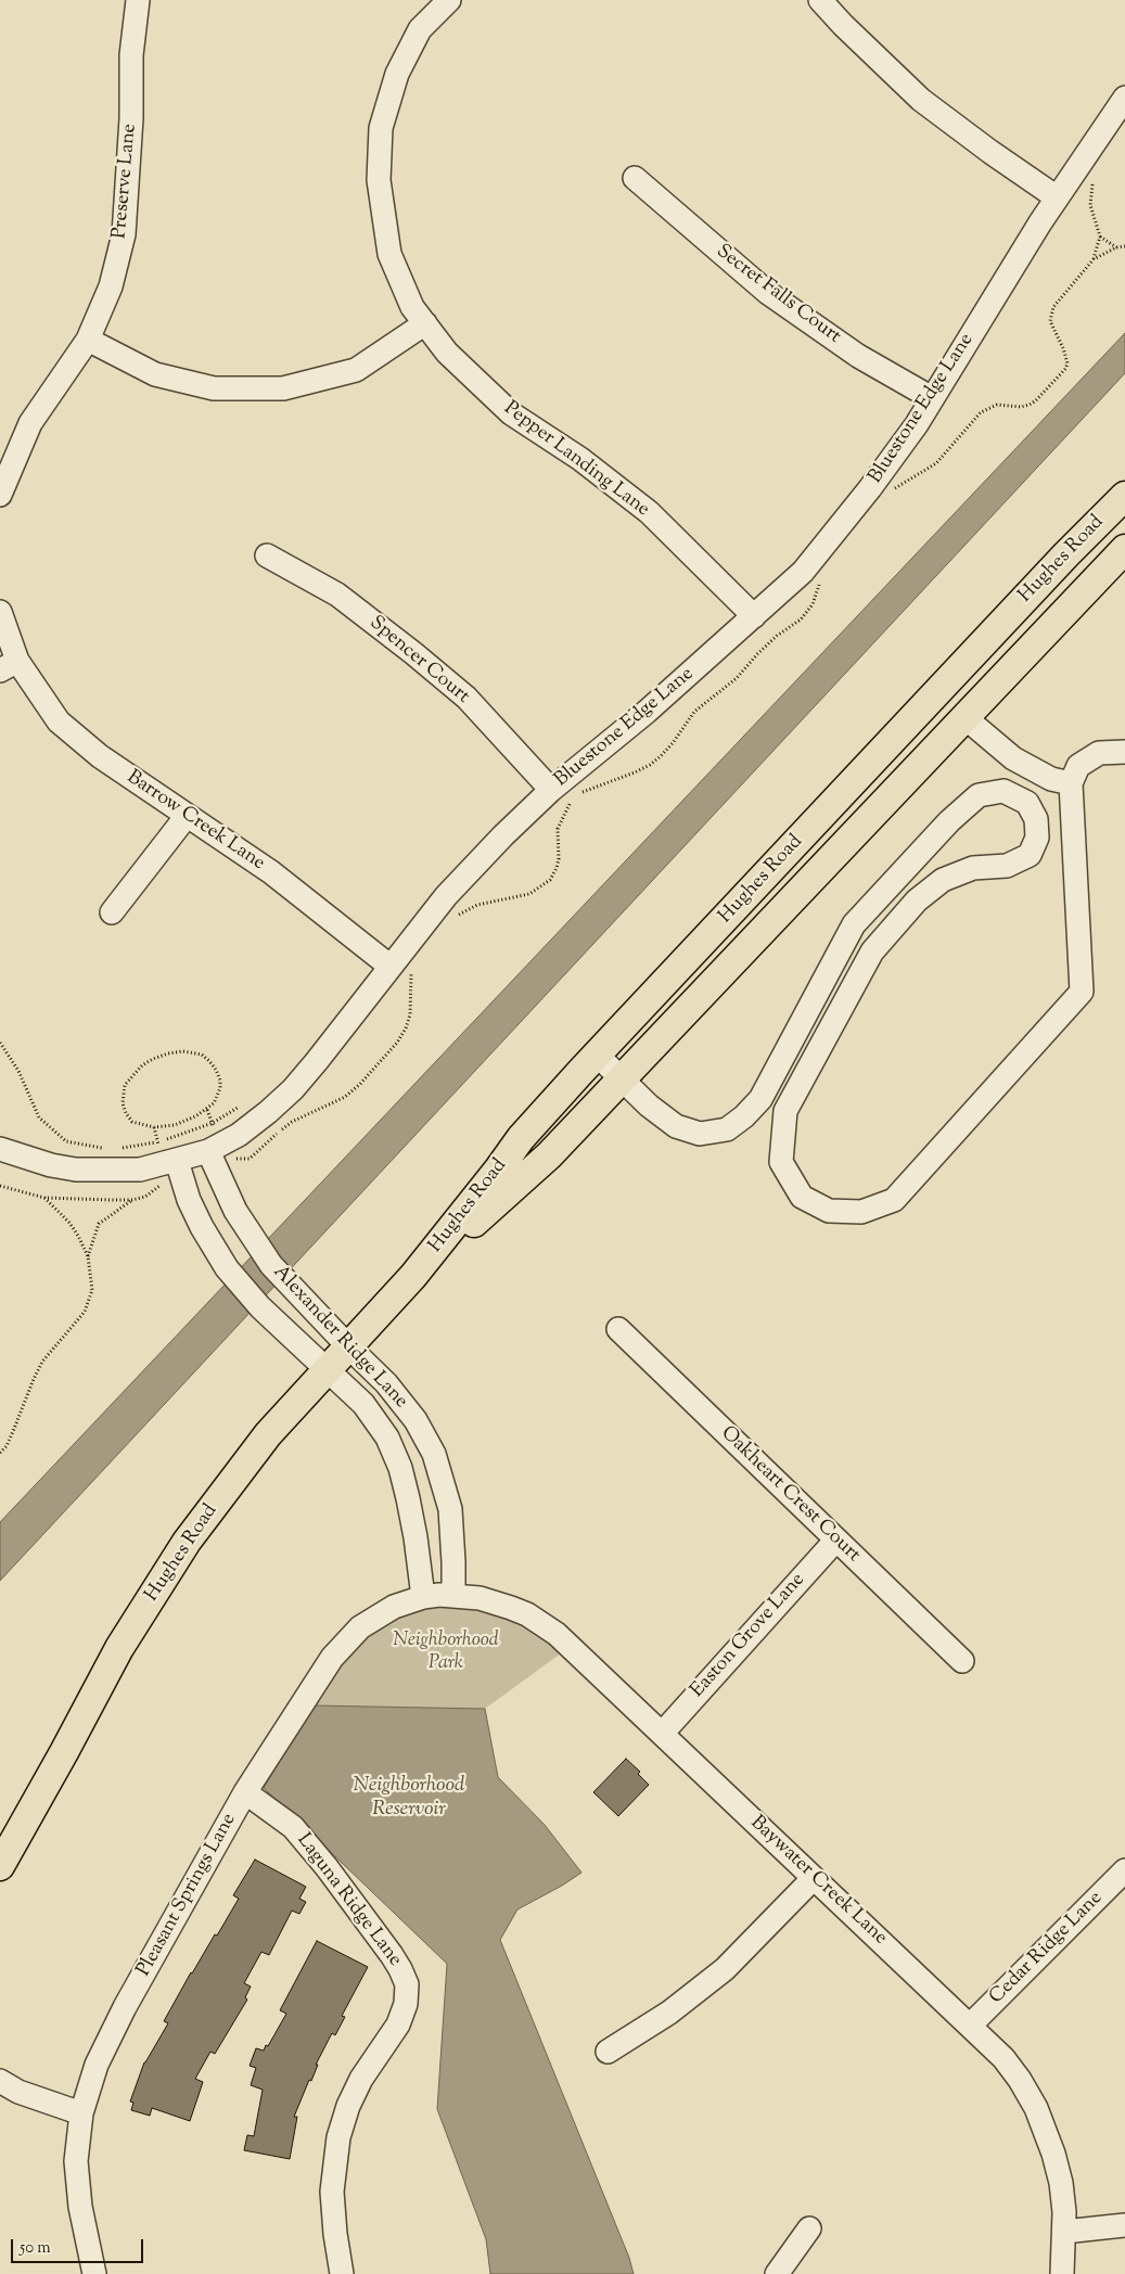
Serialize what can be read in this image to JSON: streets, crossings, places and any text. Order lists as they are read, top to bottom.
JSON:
{
  "streets": {
    "main road": ["Hughes Road"],
    "street": [
      "Preserve Lane",
      "Secret Falls Court",
      "Bluestone Edge Lane",
      "Pepper Landing Lane",
      "Spencer Court",
      "Barrow Creek Lane",
      "Alexander Ridge Lane",
      "Oakheart Crest Court",
      "Easton Grove Lane",
      "Baywater Creek Lane",
      "Pleasant Springs Lane",
      "Laguna Ridge Lane",
      "Cedar Ridge Lane"
    ]
  },
  "crossings": [
    ["Secret Falls Court", "Bluestone Edge Lane"],
    ["Bluestone Edge Lane", "Pepper Landing Lane"],
    ["Bluestone Edge Lane", "Spencer Court"],
    ["Bluestone Edge Lane", "Barrow Creek Lane"],
    ["Bluestone Edge Lane", "Alexander Ridge Lane"],
    ["Hughes Road", "Alexander Ridge Lane"],
    ["Alexander Ridge Lane", "Baywater Creek Lane"],
    ["Alexander Ridge Lane", "Pleasant Springs Lane"],
    ["Oakheart Crest Court", "Easton Grove Lane"],
    ["Easton Grove Lane", "Baywater Creek Lane"],
    ["Baywater Creek Lane", "Pleasant Springs Lane"],
    ["Baywater Creek Lane", "Cedar Ridge Lane"],
    ["Pleasant Springs Lane", "Laguna Ridge Lane"]
  ],
  "water": ["Neighborhood Reservoir"],
  "parks": ["Neighborhood Park"],
  "scale_bar": "50 m"
}
